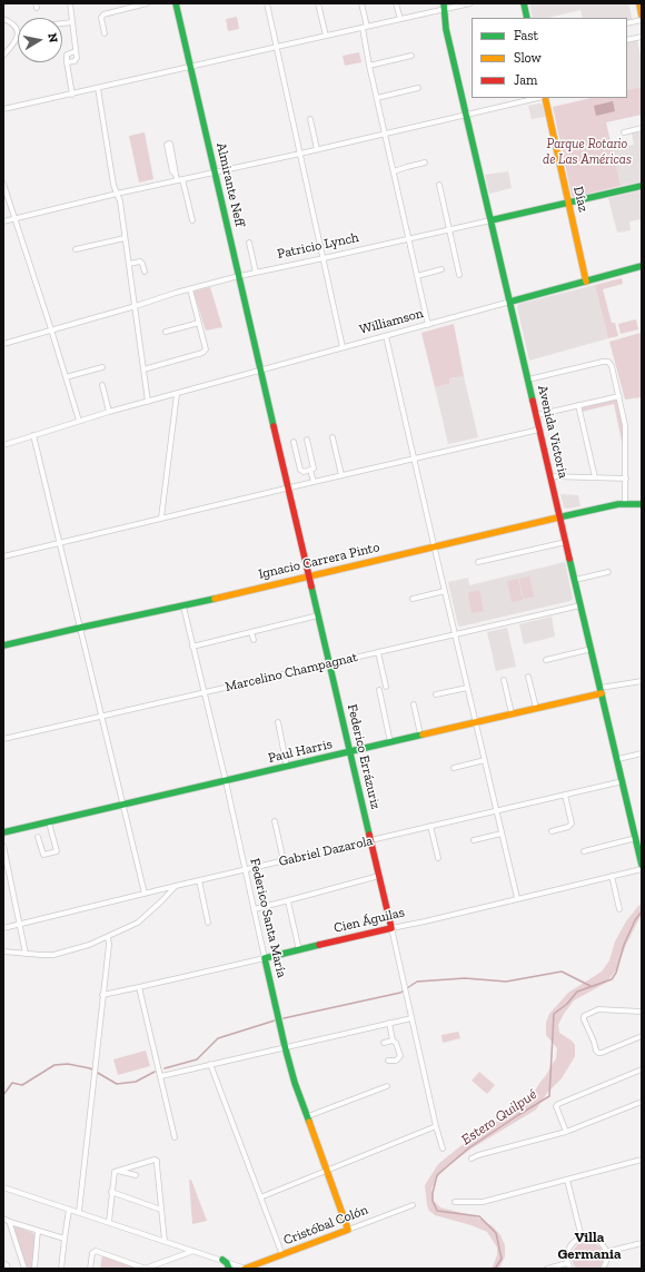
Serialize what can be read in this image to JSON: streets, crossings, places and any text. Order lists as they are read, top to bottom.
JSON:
{
  "streets": {
    "street": [
      "Almirante Neff",
      "Díaz",
      "Patricio Lynch",
      "Williamson",
      "Avenida Victoria",
      "Ignacio Carrera Pinto",
      "Marcelino Champagnat",
      "Paul Harris",
      "Federico Errázuriz",
      "Gabriel Dazarola",
      "Federico Santa María",
      "Cien Águilas",
      "Cristóbal Colón"
    ]
  },
  "crossings": [
    ["Almirante Neff", "Patricio Lynch"],
    ["Almirante Neff", "Williamson"],
    ["Almirante Neff", "Federico Errázuriz"],
    ["Díaz", "Patricio Lynch"],
    ["Díaz", "Williamson"],
    ["Patricio Lynch", "Avenida Victoria"],
    ["Williamson", "Avenida Victoria"],
    ["Williamson", "Federico Errázuriz"],
    ["Avenida Victoria", "Ignacio Carrera Pinto"],
    ["Avenida Victoria", "Marcelino Champagnat"],
    ["Avenida Victoria", "Paul Harris"],
    ["Avenida Victoria", "Gabriel Dazarola"],
    ["Ignacio Carrera Pinto", "Federico Errázuriz"],
    ["Ignacio Carrera Pinto", "Federico Santa María"],
    ["Marcelino Champagnat", "Federico Errázuriz"],
    ["Marcelino Champagnat", "Federico Santa María"],
    ["Paul Harris", "Federico Errázuriz"],
    ["Paul Harris", "Federico Santa María"],
    ["Federico Errázuriz", "Gabriel Dazarola"],
    ["Federico Errázuriz", "Cien Águilas"],
    ["Gabriel Dazarola", "Federico Santa María"],
    ["Federico Santa María", "Cien Águilas"],
    ["Federico Santa María", "Cristóbal Colón"]
  ],
  "districts": ["Villa Germania"],
  "water": ["Estero Quilpué"],
  "parks": ["Parque Rotario de Las Américas"],
  "legend": ["Fast", "Slow", "Jam"],
  "north": "right"
}
